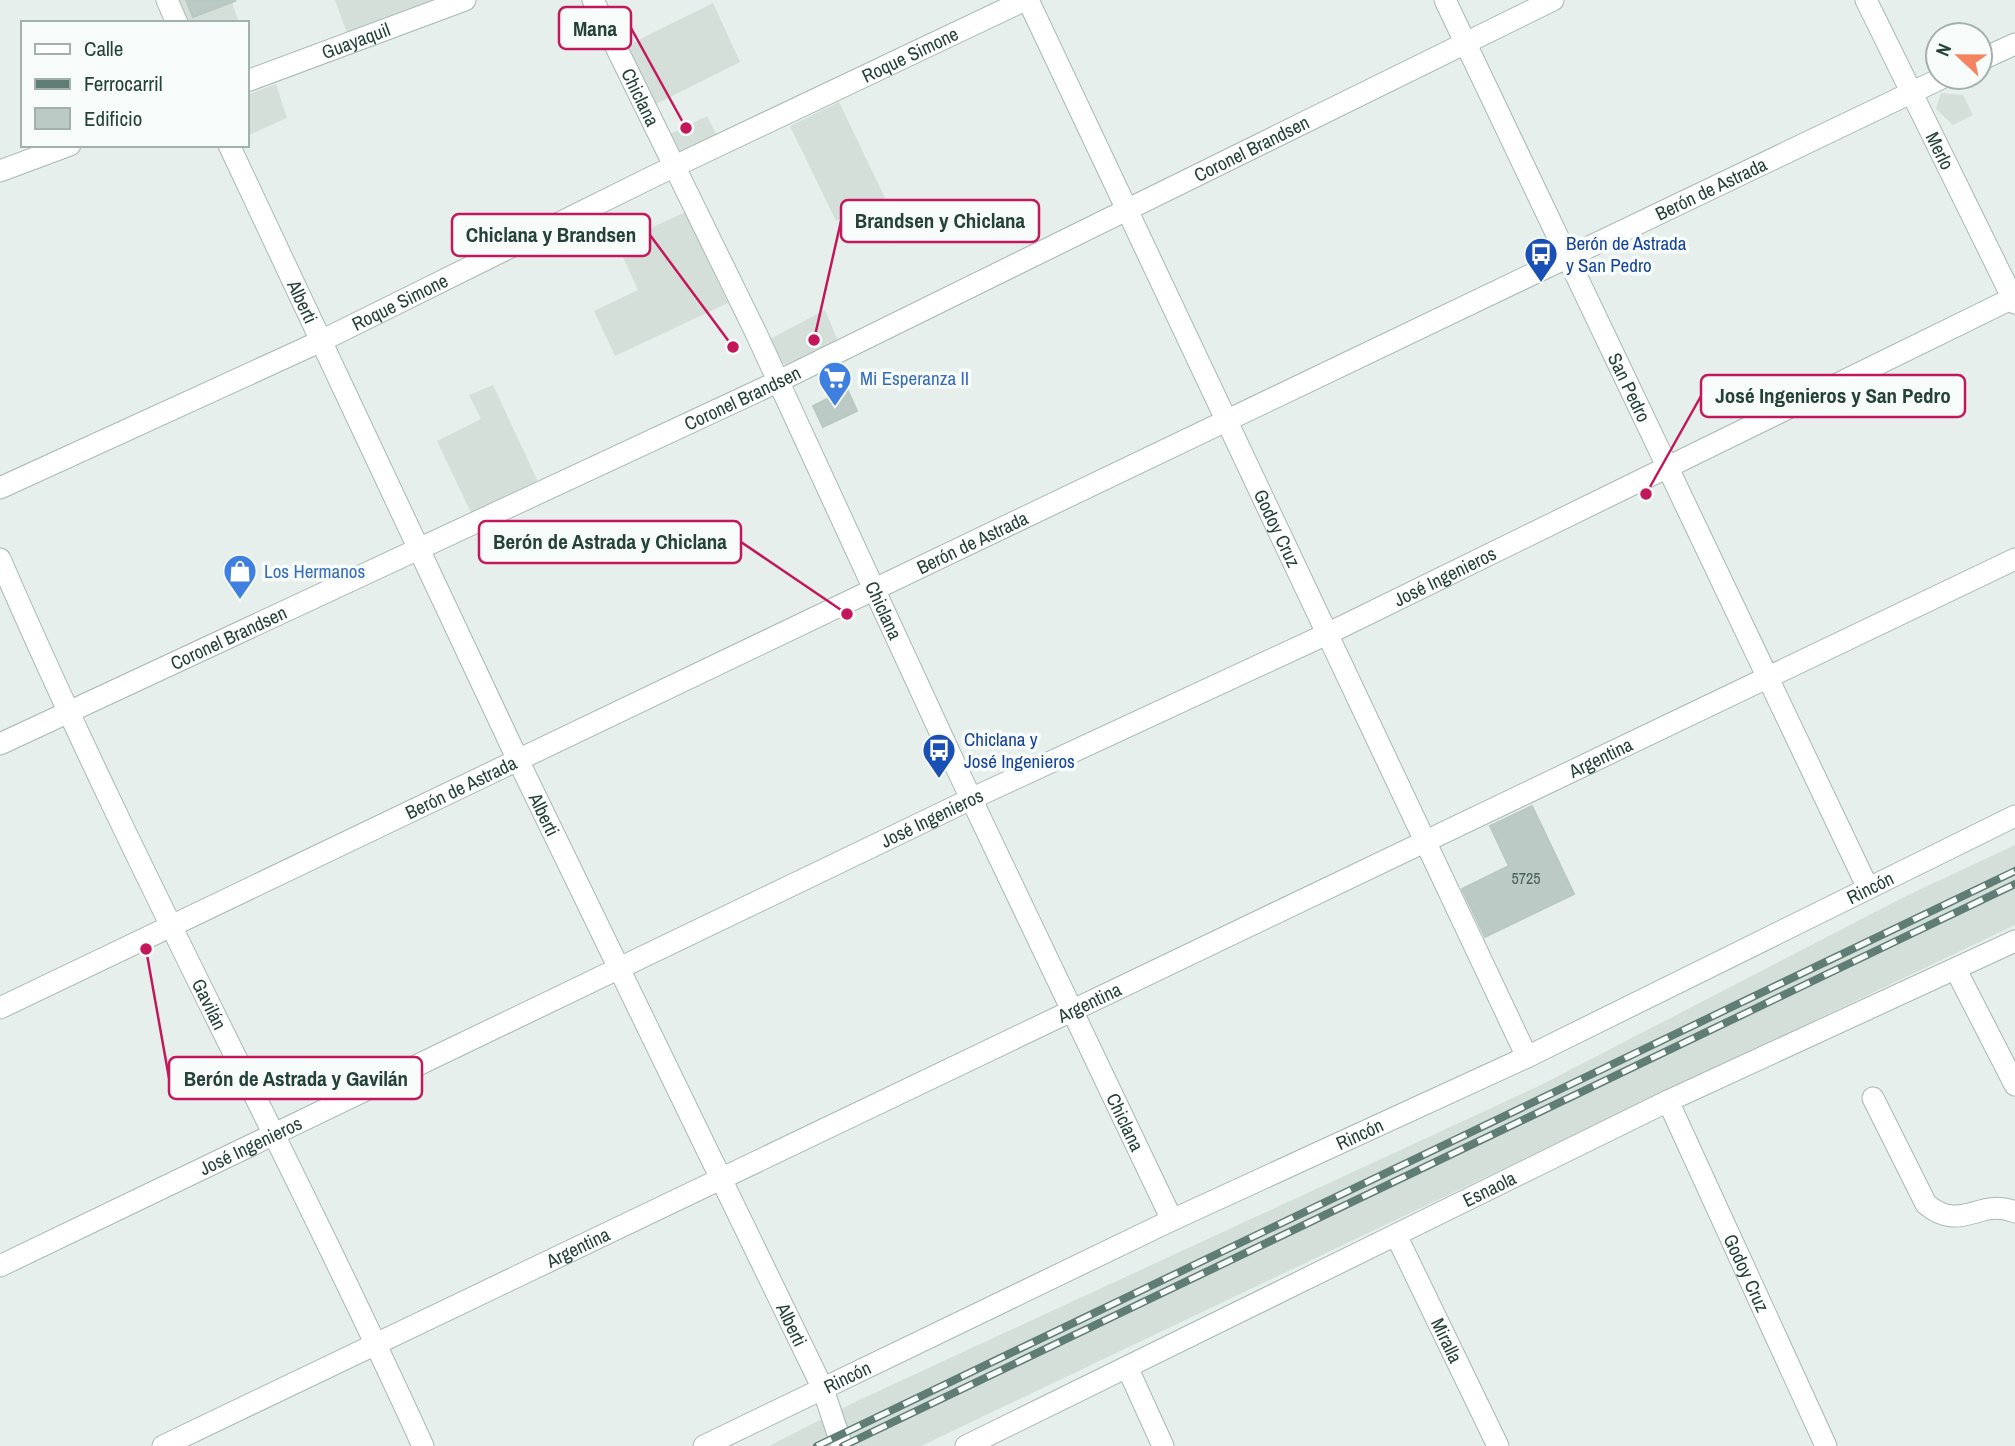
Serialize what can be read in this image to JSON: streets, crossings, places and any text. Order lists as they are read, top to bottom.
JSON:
{
  "streets": {
    "street": [
      "Guayaquil",
      "Roque Simone",
      "Chiclana",
      "Coronel Brandsen",
      "Merlo",
      "Berón de Astrada",
      "Alberti",
      "San Pedro",
      "Godoy Cruz",
      "José Ingenieros",
      "Argentina",
      "Rincón",
      "Gavilán",
      "Esnaola",
      "Miralla"
    ]
  },
  "crossings": [
    ["Roque Simone", "Chiclana"],
    ["Roque Simone", "Alberti"],
    ["Roque Simone", "Godoy Cruz"],
    ["Chiclana", "Coronel Brandsen"],
    ["Chiclana", "Berón de Astrada"],
    ["Chiclana", "José Ingenieros"],
    ["Chiclana", "Argentina"],
    ["Chiclana", "Rincón"],
    ["Coronel Brandsen", "Alberti"],
    ["Coronel Brandsen", "San Pedro"],
    ["Coronel Brandsen", "Godoy Cruz"],
    ["Coronel Brandsen", "Gavilán"],
    ["Merlo", "Berón de Astrada"],
    ["Merlo", "José Ingenieros"],
    ["Berón de Astrada", "Alberti"],
    ["Berón de Astrada", "San Pedro"],
    ["Berón de Astrada", "Godoy Cruz"],
    ["Berón de Astrada", "Gavilán"],
    ["Alberti", "José Ingenieros"],
    ["Alberti", "Argentina"],
    ["Alberti", "Rincón"],
    ["San Pedro", "José Ingenieros"],
    ["San Pedro", "Argentina"],
    ["San Pedro", "Rincón"],
    ["Godoy Cruz", "José Ingenieros"],
    ["Godoy Cruz", "Argentina"],
    ["Godoy Cruz", "Rincón"],
    ["Godoy Cruz", "Esnaola"],
    ["José Ingenieros", "Gavilán"],
    ["Argentina", "Gavilán"],
    ["Esnaola", "Miralla"]
  ],
  "places": {
    "other": [
      "Mana",
      "Brandsen y Chiclana",
      "Chiclana y Brandsen",
      "José Ingenieros y San Pedro",
      "Berón de Astrada y Chiclana",
      "Berón de Astrada y Gavilán"
    ],
    "bus stop": ["Berón de Astrada y San Pedro", "Chiclana y José Ingenieros"],
    "supermarket": ["Mi Esperanza II"],
    "shop": ["Los Hermanos"]
  },
  "house_numbers": ["5725"],
  "legend": ["Calle", "Ferrocarril", "Edificio"],
  "north": "left"
}
